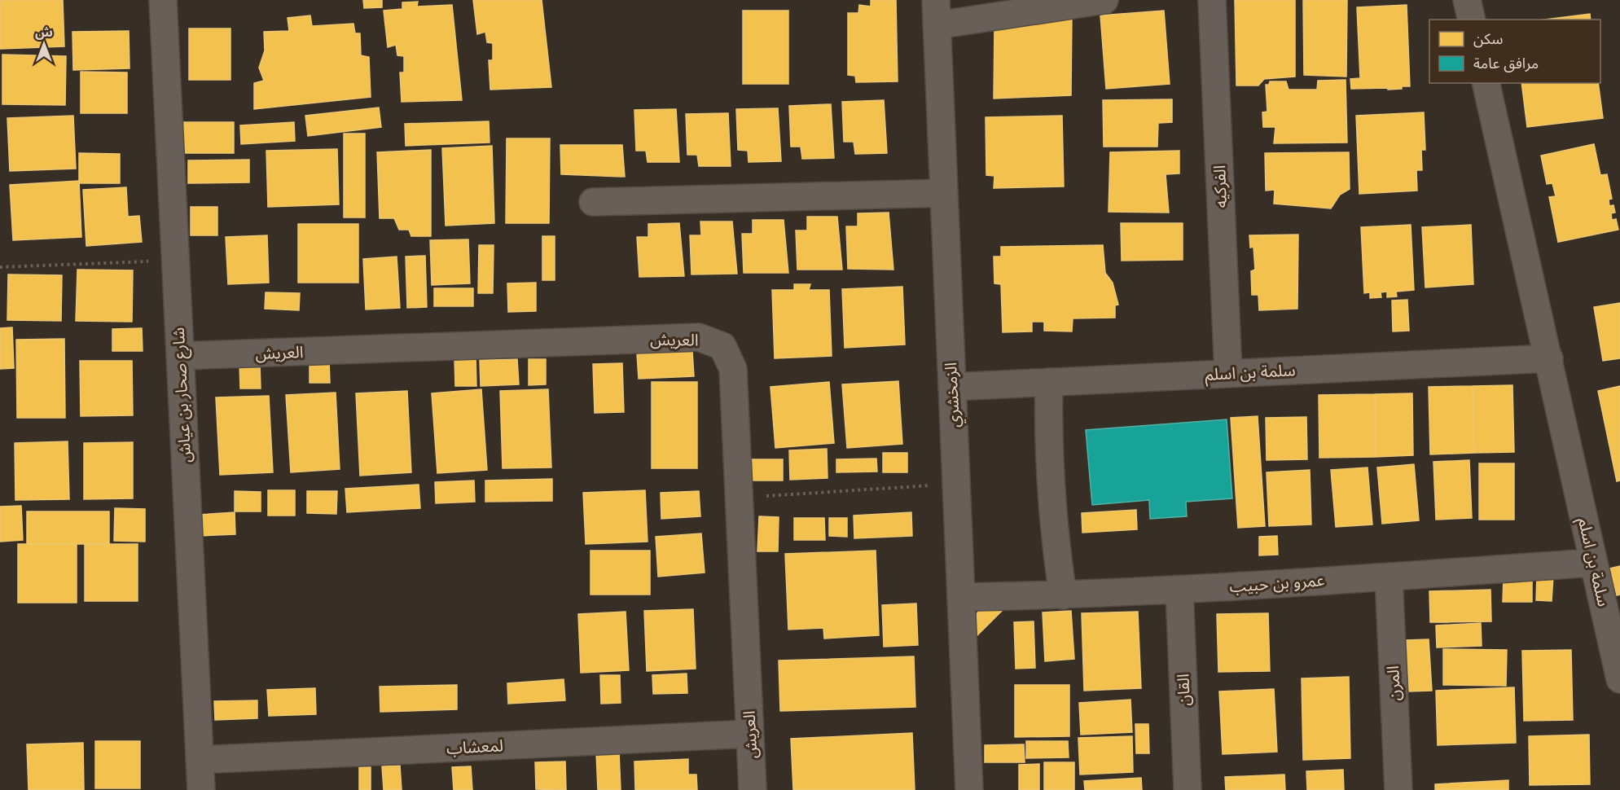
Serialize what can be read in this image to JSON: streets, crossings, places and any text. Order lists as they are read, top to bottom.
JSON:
{
  "streets": {
    "street": [
      "الفركيه",
      "العريش",
      "سلمة بن اسلم",
      "شارع صحار بن عياش",
      "الزمخشري",
      "عمرو بن حبيب",
      "المرن",
      "القان",
      "لمعشاب"
    ]
  },
  "crossings": [
    ["الفركيه", "سلمة بن اسلم"],
    ["العريش", "شارع صحار بن عياش"],
    ["العريش", "لمعشاب"],
    ["سلمة بن اسلم", "الزمخشري"],
    ["سلمة بن اسلم", "عمرو بن حبيب"],
    ["شارع صحار بن عياش", "لمعشاب"],
    ["الزمخشري", "عمرو بن حبيب"],
    ["عمرو بن حبيب", "المرن"],
    ["عمرو بن حبيب", "القان"]
  ],
  "legend": ["سكن", "مرافق عامة"],
  "north": "top"
}
